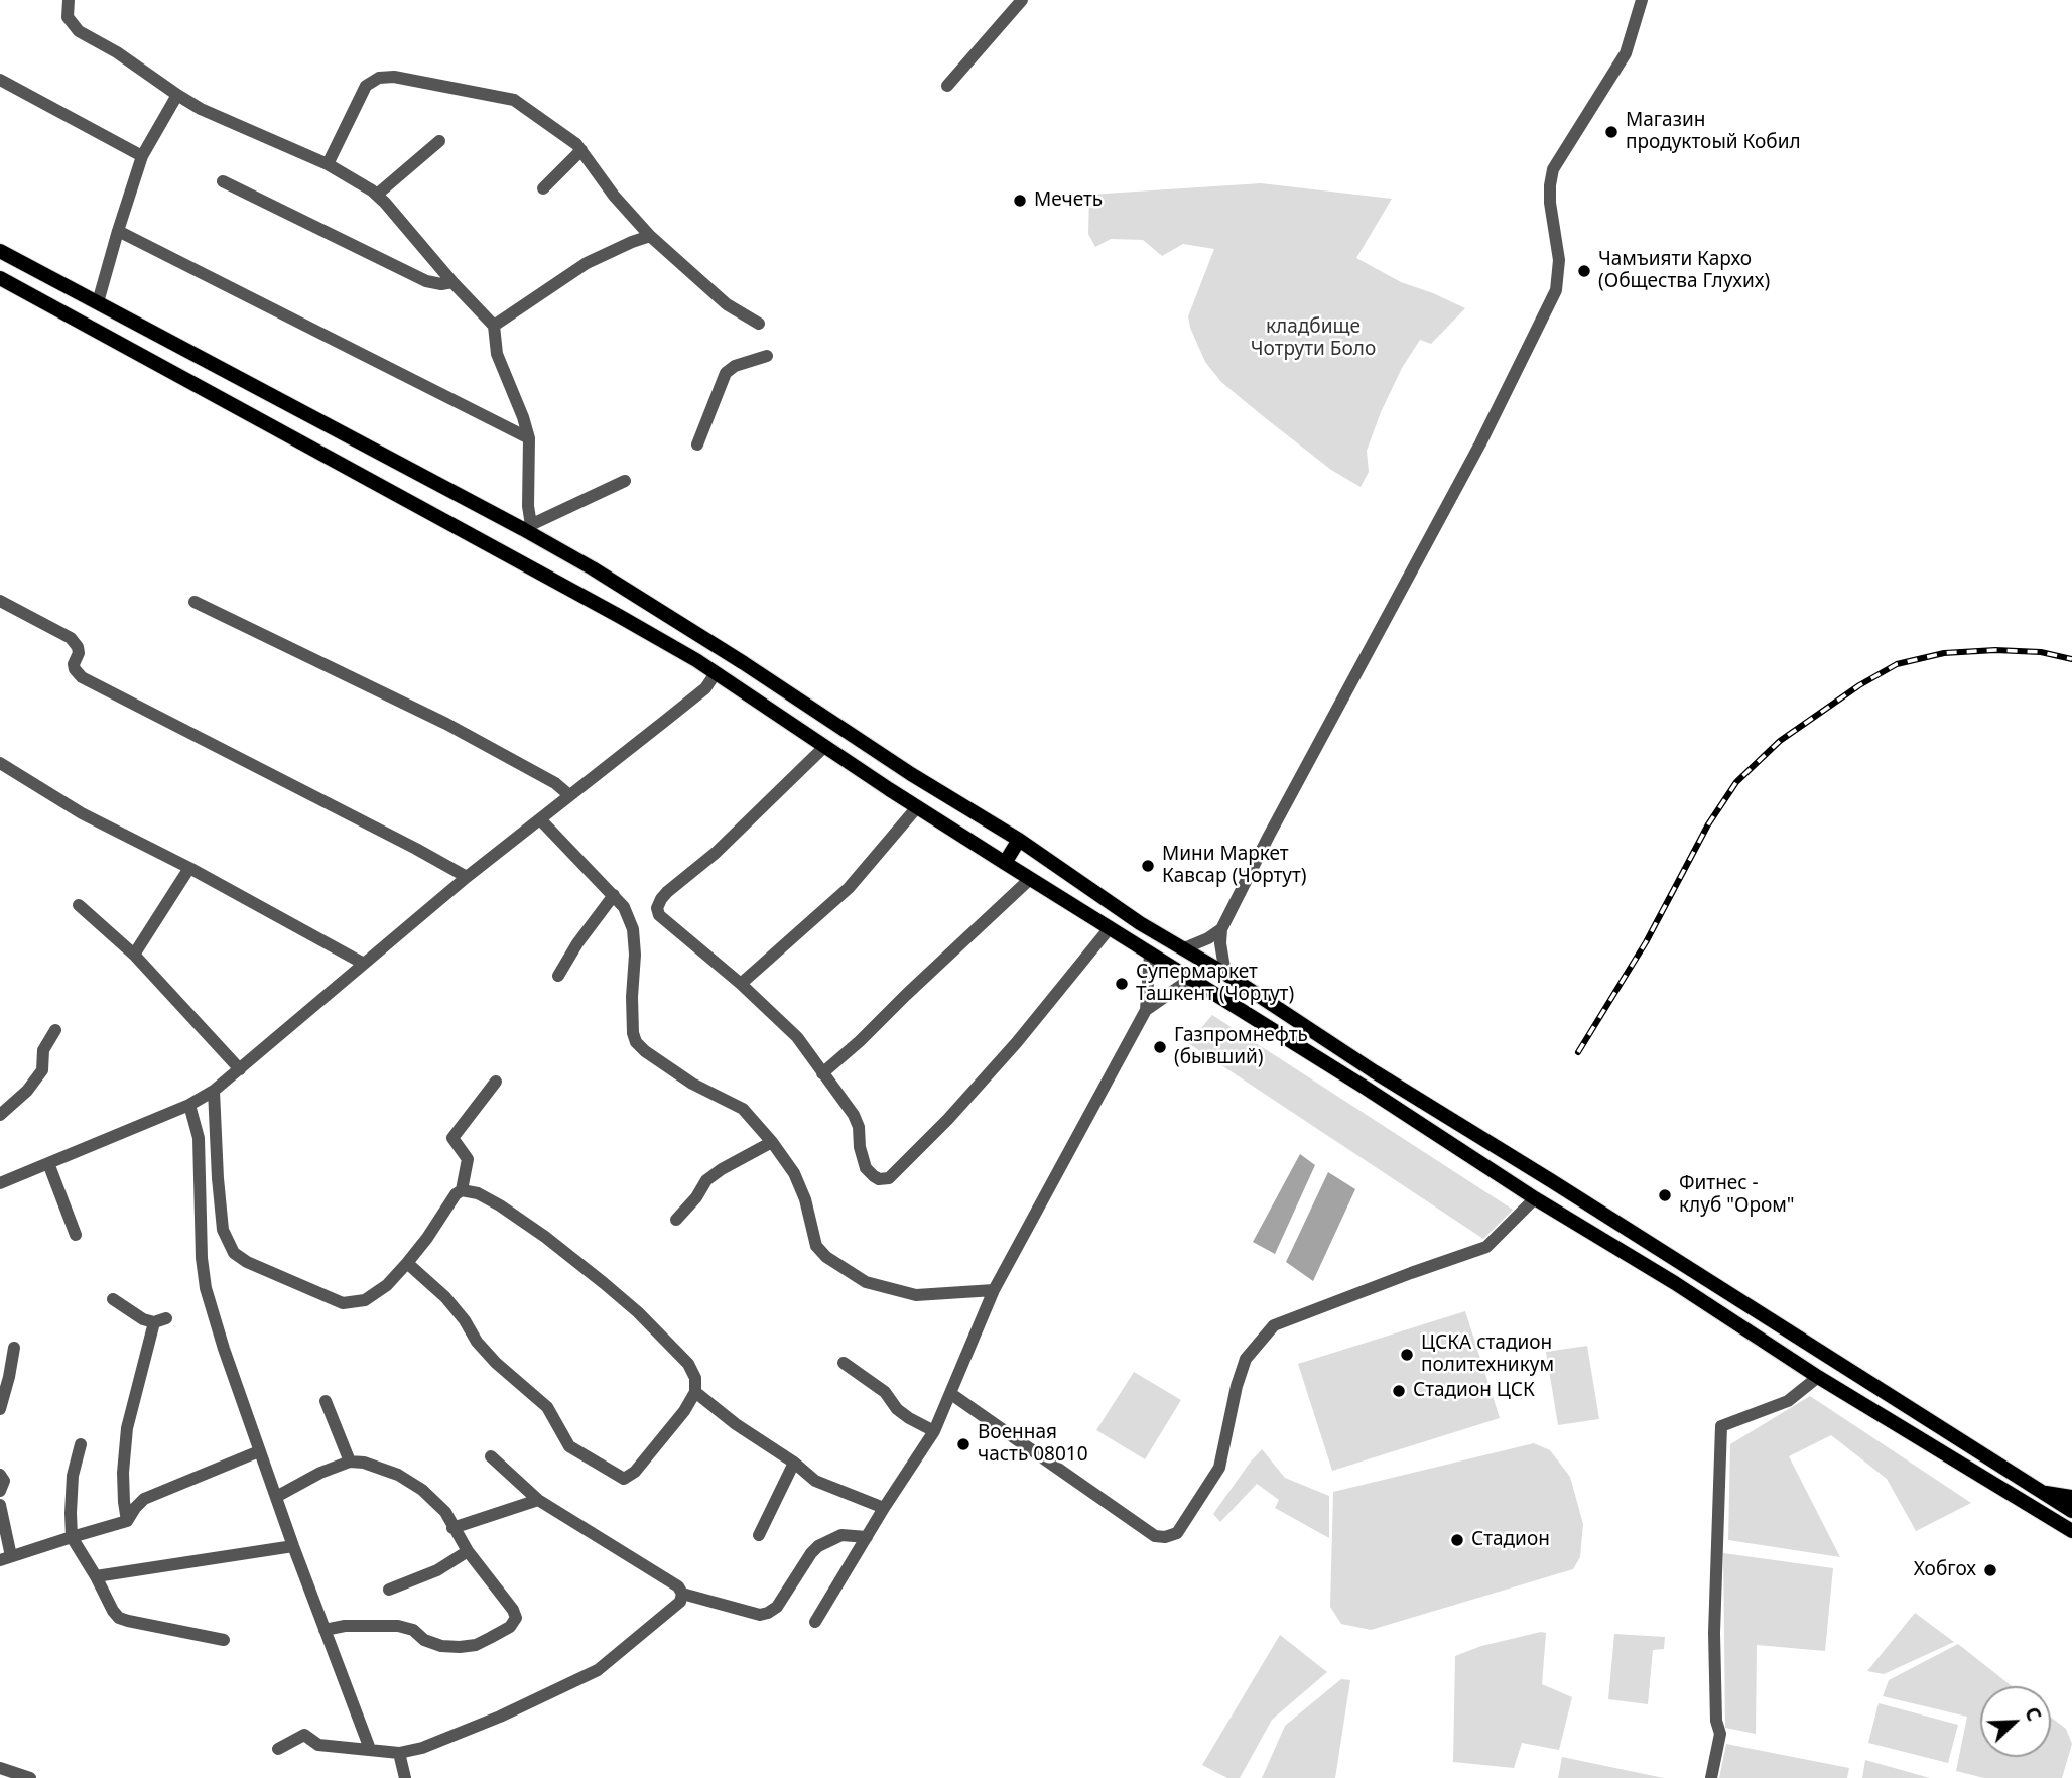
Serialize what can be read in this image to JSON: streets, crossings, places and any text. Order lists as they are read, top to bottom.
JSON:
{
  "parks": ["кладбище Чотрути Боло"],
  "places": [
    "Магазин продуктоый Кобил",
    "Мечеть",
    "Чамъияти Кархо (Общества Глухих)",
    "Мини Маркет Кавсар (Чортут)",
    "Супермаркет Ташкент (Чортут)",
    "Газпромнефть (бывший)",
    "Фитнес - клуб \"Ором\"",
    "ЦСКА стадион политехникум",
    "Стадион ЦСК",
    "Военная часть 08010",
    "Стадион",
    "Хобгох"
  ],
  "north": "top right"
}
